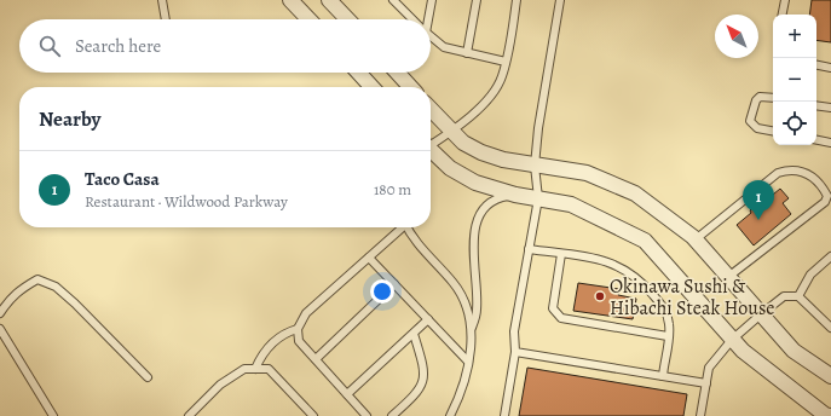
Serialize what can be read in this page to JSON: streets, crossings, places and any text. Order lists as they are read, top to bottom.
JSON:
{
  "places": ["Okinawa Sushi & Hibachi Steak House"],
  "north": "top left",
  "page": {
    "map_buttons": ["+", "−"],
    "search": "Search here",
    "heading": "Nearby",
    "list": [
      {
        "mark": "1",
        "name": "Taco Casa",
        "note": "Restaurant · Wildwood Parkway",
        "value": "180 m"
      }
    ],
    "pins": "1"
  }
}
